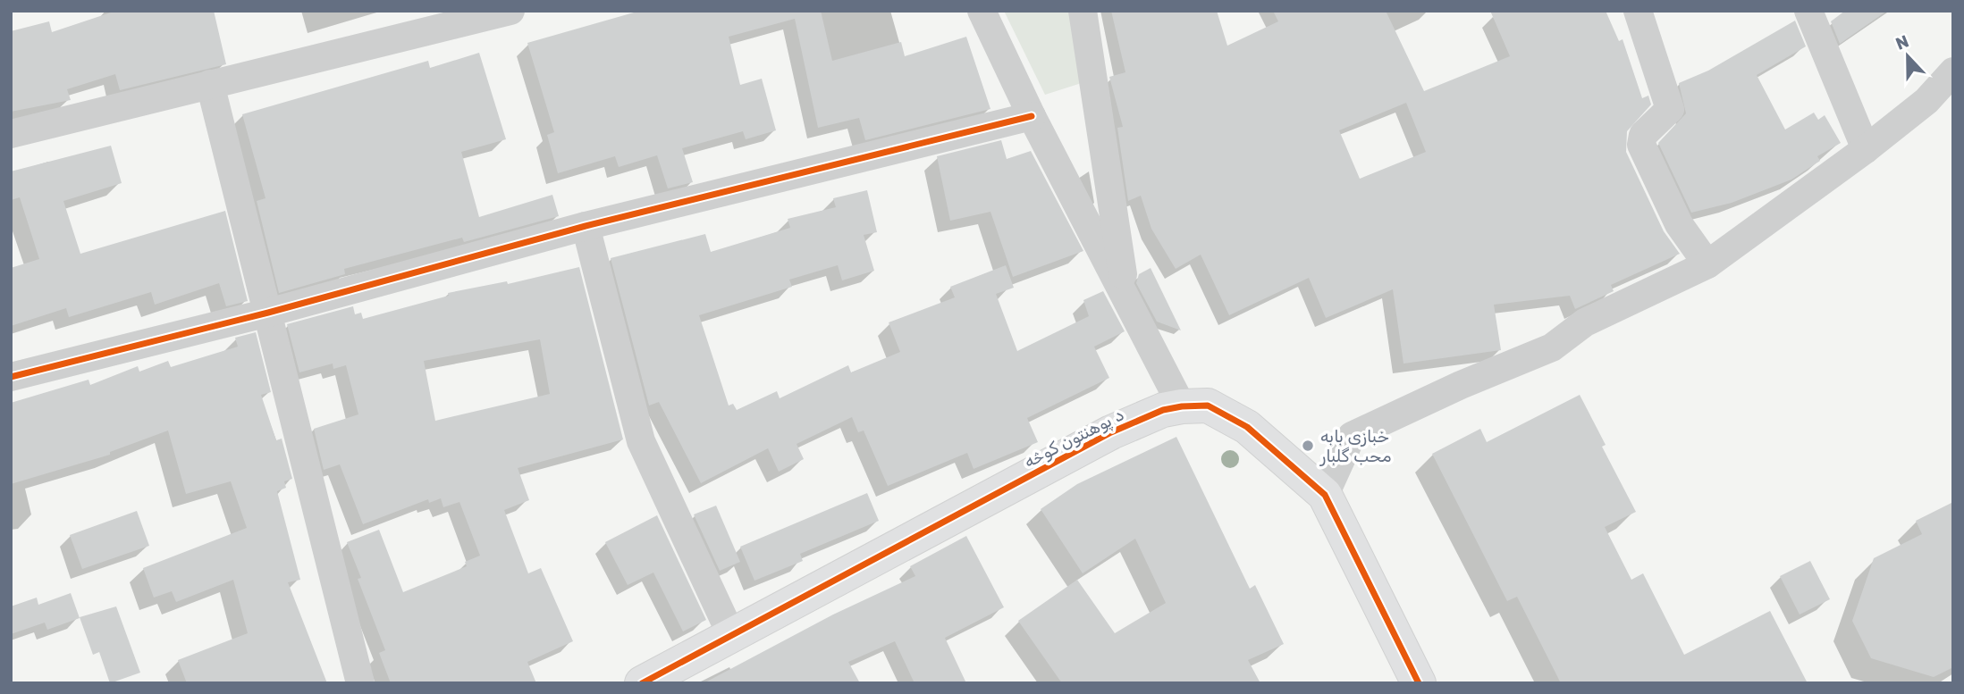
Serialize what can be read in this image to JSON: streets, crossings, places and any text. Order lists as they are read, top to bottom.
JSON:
{
  "streets": {
    "street": ["د پوهنتون کوڅه"]
  },
  "places": ["خبازی بابه محب گلبار"],
  "north": "top"
}
